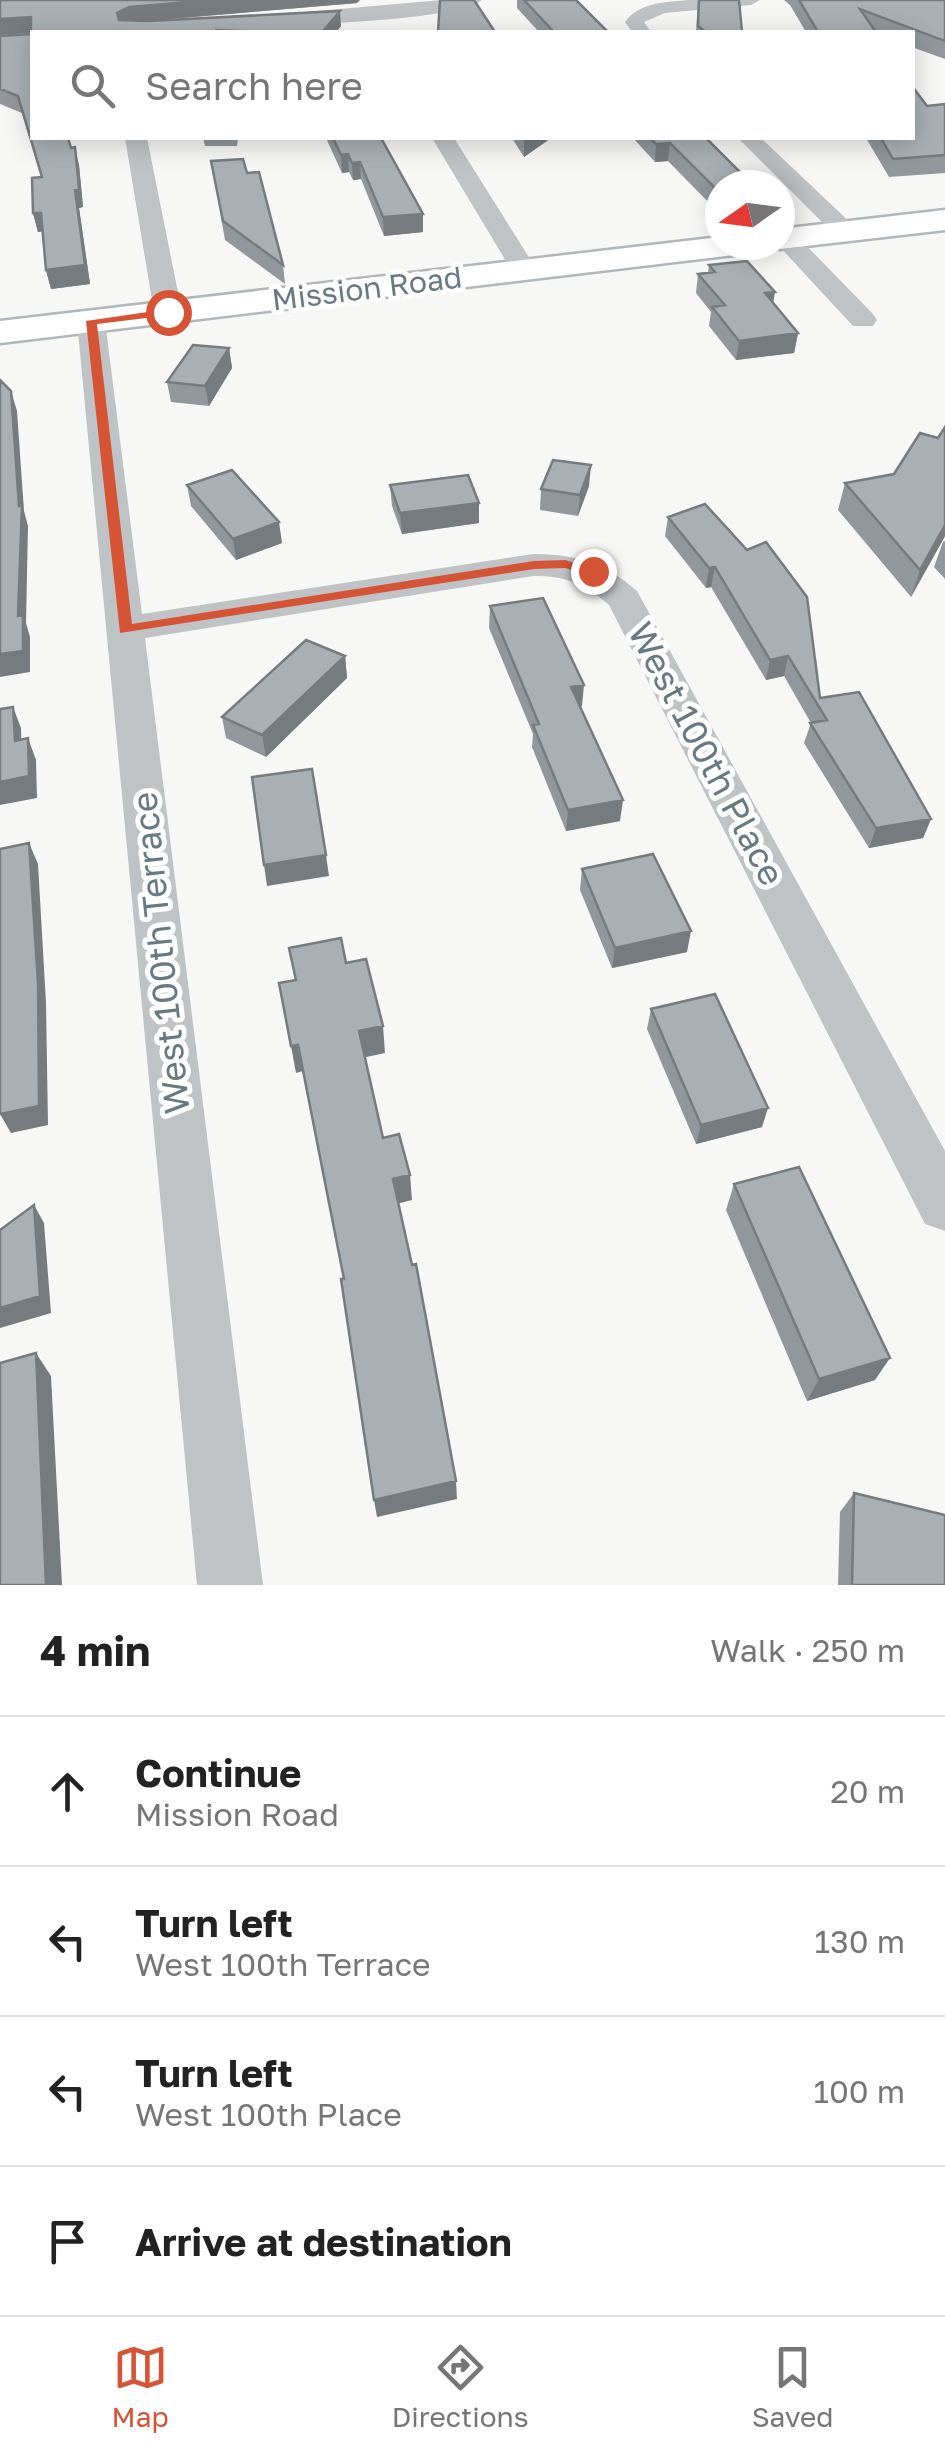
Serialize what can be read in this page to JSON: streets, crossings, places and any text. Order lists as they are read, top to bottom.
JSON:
{
  "streets": {
    "main road": ["Mission Road"],
    "street": ["West 100th Place", "West 100th Terrace"]
  },
  "crossings": [
    ["Mission Road", "West 100th Terrace"],
    ["West 100th Place", "West 100th Terrace"]
  ],
  "north": "left",
  "page": {
    "search": "Search here",
    "heading": ["4 min", "Walk · 250 m"],
    "list": [
      ["Continue", "Mission Road", "20 m"],
      ["Turn left", "West 100th Terrace", "130 m"],
      ["Turn left", "West 100th Place", "100 m"],
      "Arrive at destination"
    ],
    "nav": ["Map", "Directions", "Saved"]
  }
}
